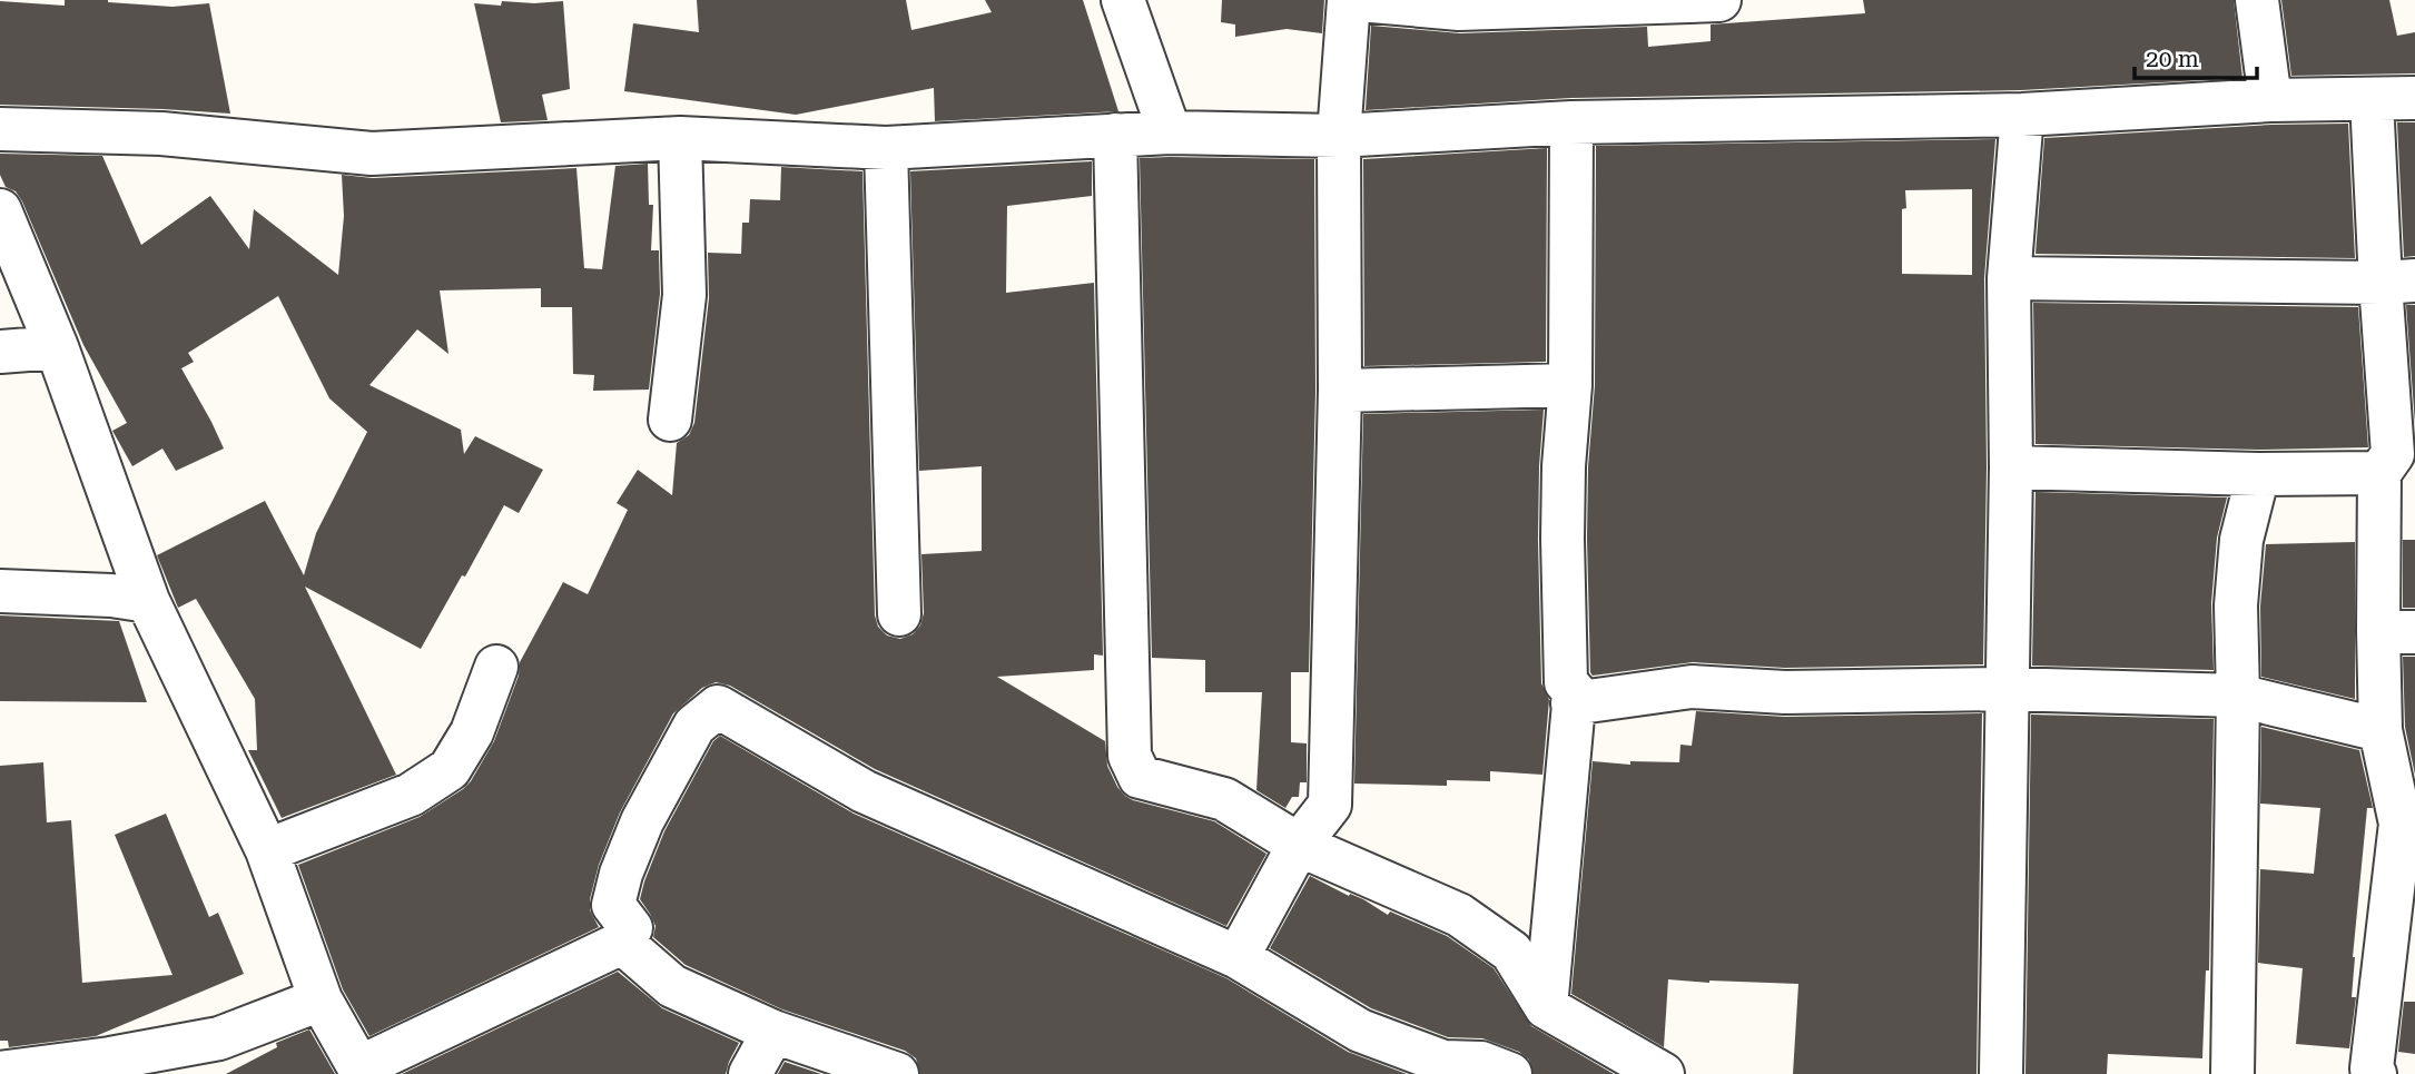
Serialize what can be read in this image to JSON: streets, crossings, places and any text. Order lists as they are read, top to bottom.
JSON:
{
  "scale_bar": "20 m"
}
